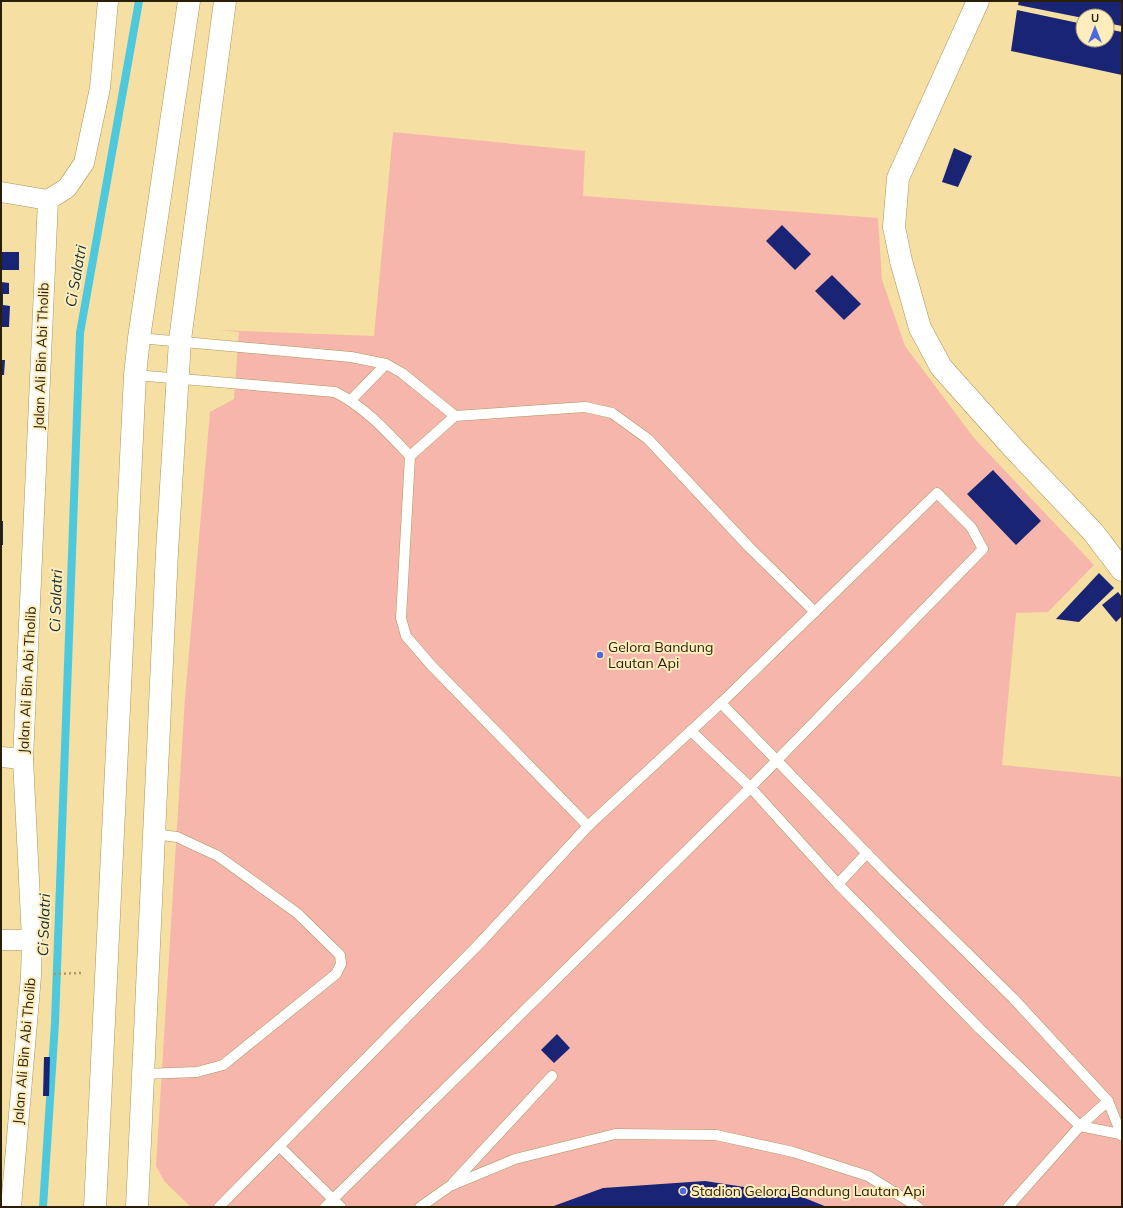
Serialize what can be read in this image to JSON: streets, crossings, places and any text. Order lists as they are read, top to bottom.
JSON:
{
  "streets": {
    "street": ["Jalan Ali Bin Abi Tholib"]
  },
  "water": ["Ci Salatri"],
  "places": ["Gelora Bandung Lautan Api", "Stadion Gelora Bandung Lautan Api"],
  "north": "top"
}
